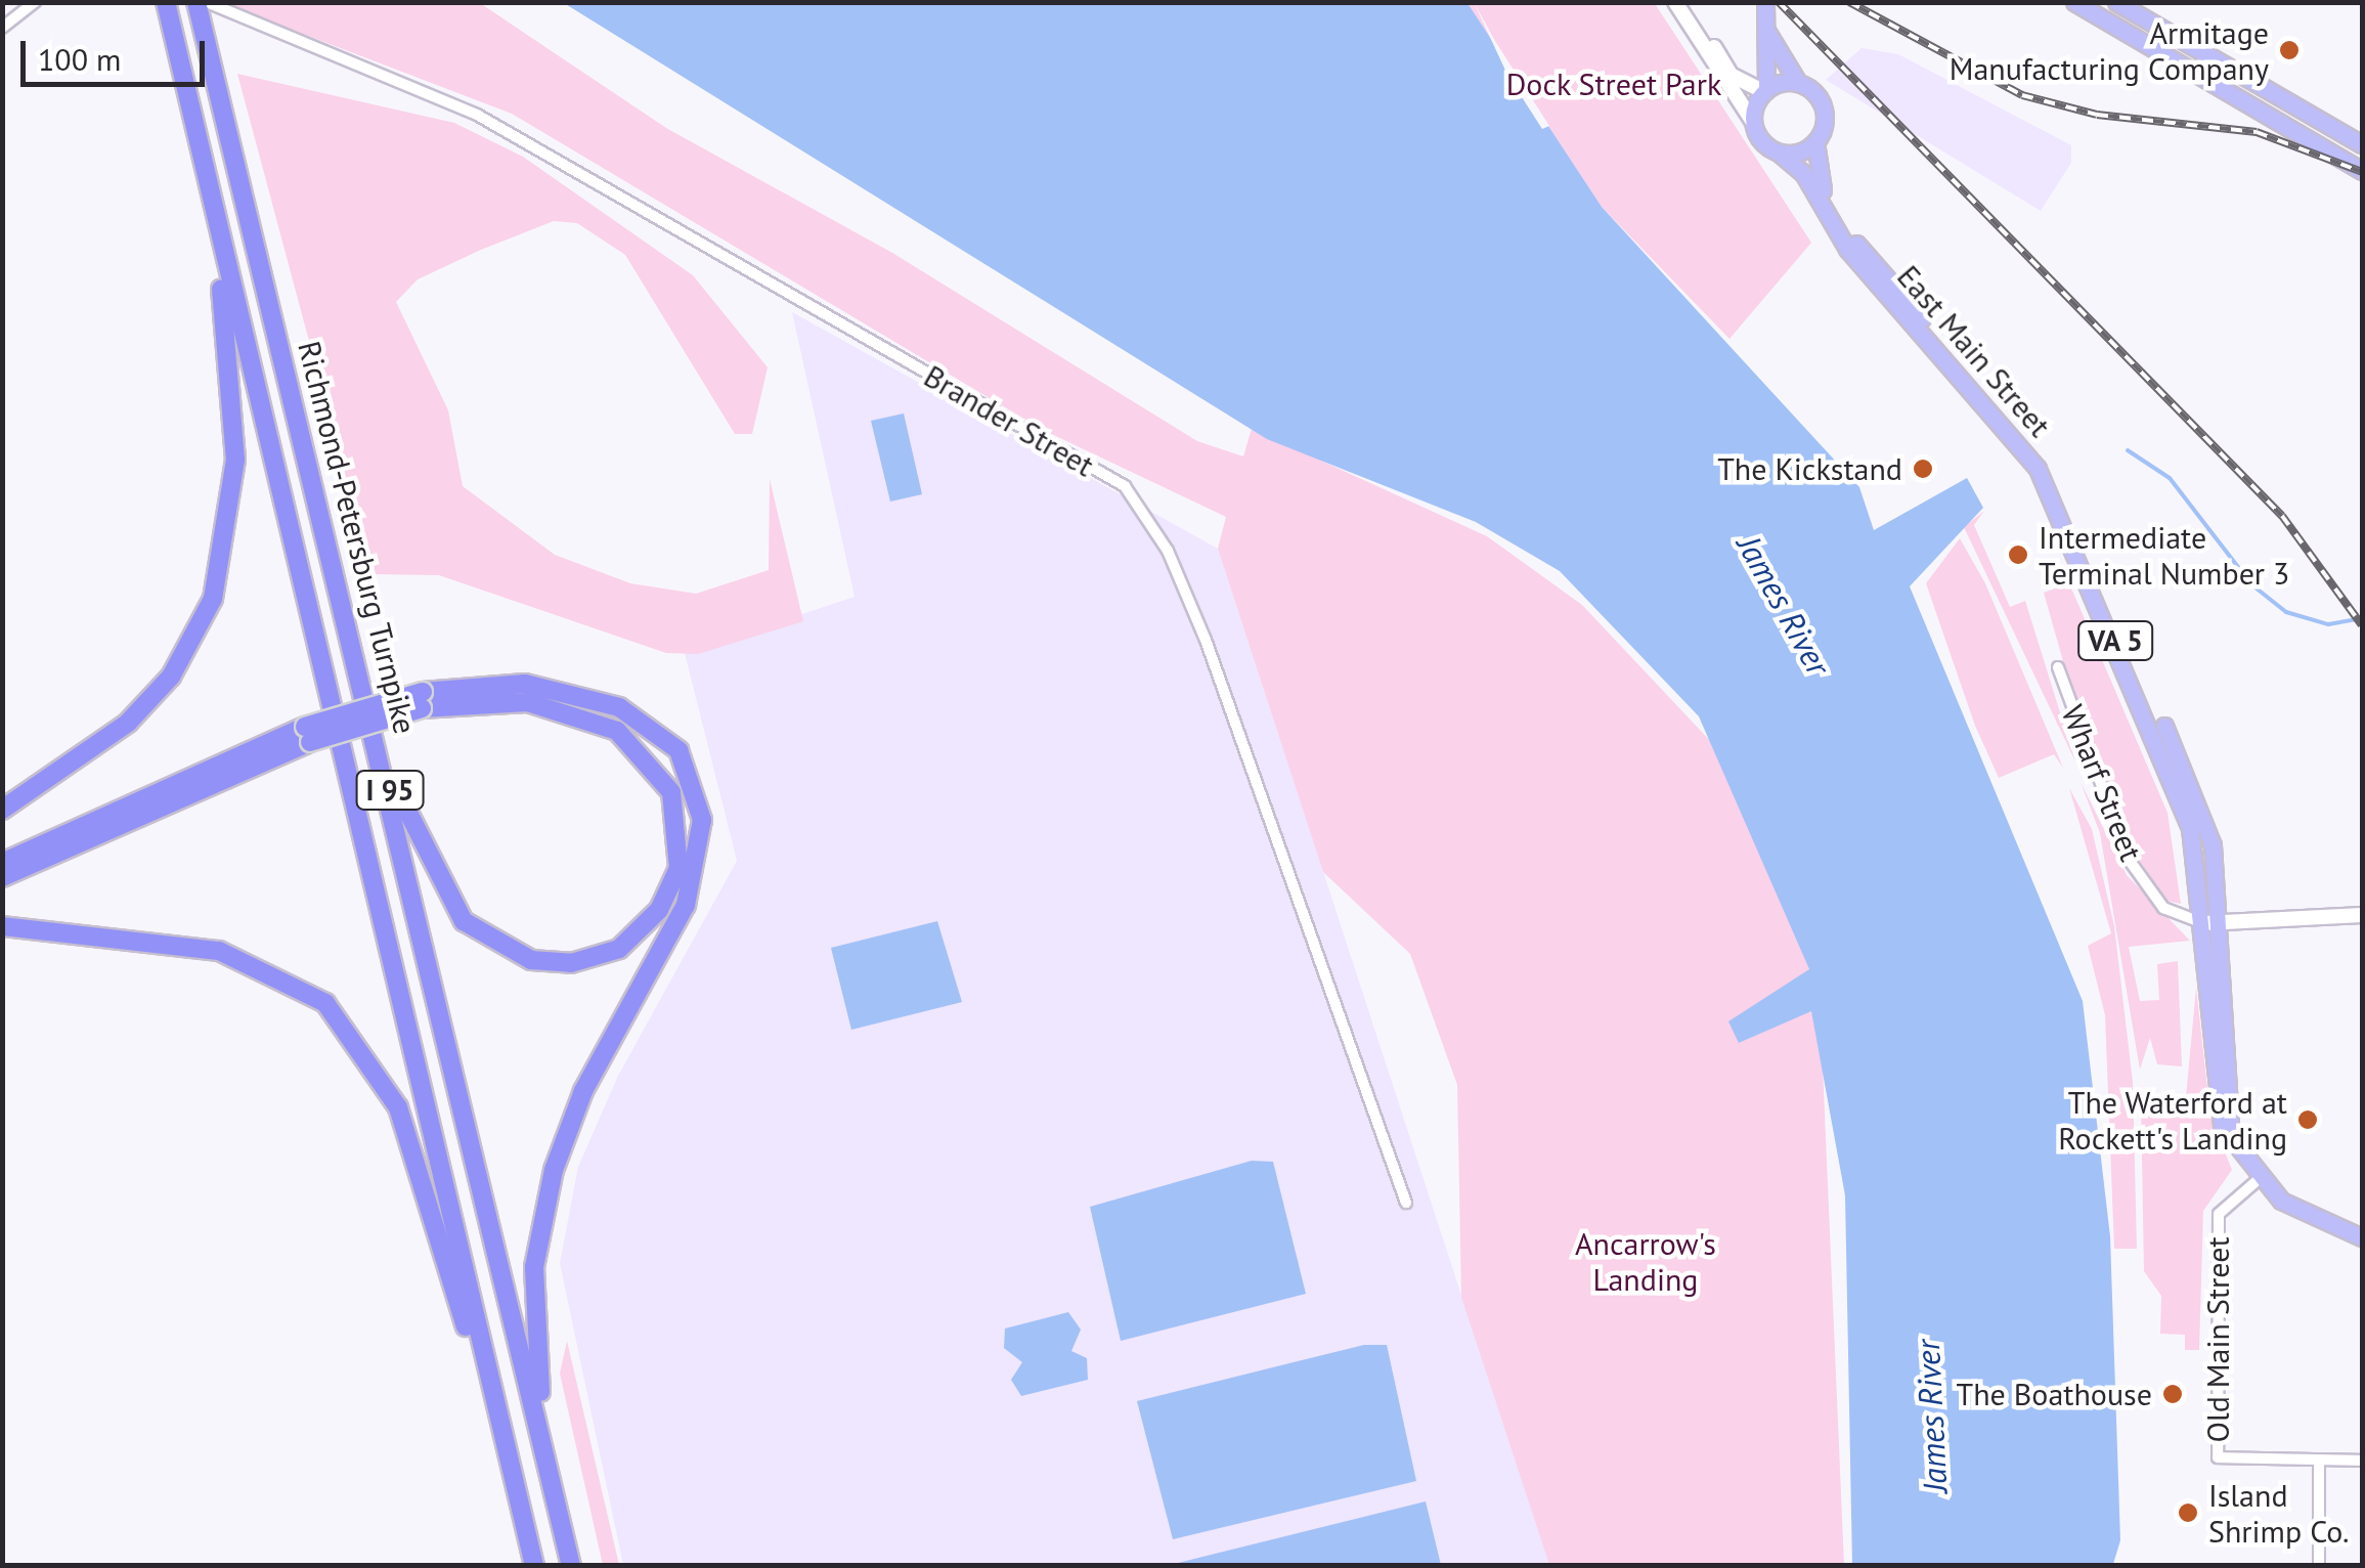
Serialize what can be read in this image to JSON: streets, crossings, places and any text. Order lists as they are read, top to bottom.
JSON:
{
  "streets": {
    "highway": ["Richmond-Petersburg Turnpike", "I 95"],
    "main road": ["East Main Street", "VA 5"],
    "street": ["Brander Street", "Wharf Street", "Old Main Street"]
  },
  "crossings": [
    ["East Main Street", "VA 5"],
    ["East Main Street", "Wharf Street"],
    ["East Main Street", "Old Main Street"]
  ],
  "water": ["James River"],
  "parks": ["Dock Street Park", "Ancarrow's Landing"],
  "places": [
    "Armitage Manufacturing Company",
    "The Kickstand",
    "Intermediate Terminal Number 3",
    "The Waterford at Rockett's Landing",
    "The Boathouse",
    "Island Shrimp Co."
  ],
  "scale_bar": "100 m"
}
